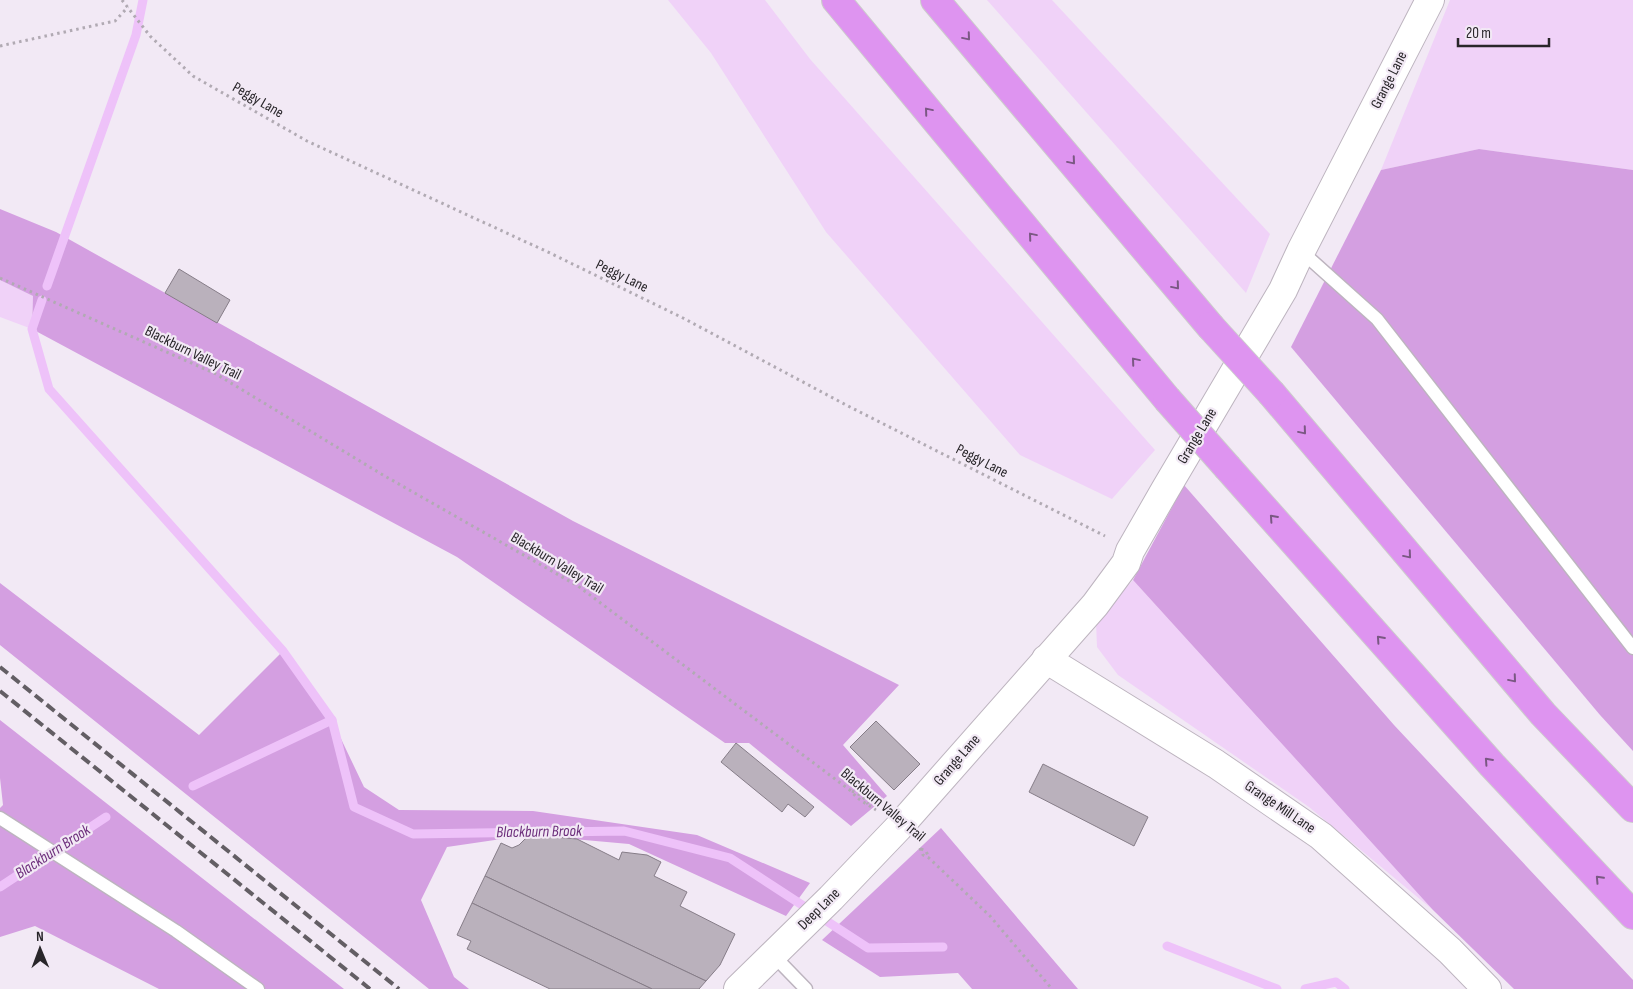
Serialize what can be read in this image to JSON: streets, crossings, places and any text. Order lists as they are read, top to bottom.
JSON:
{
  "streets": {
    "street": ["Grange Lane", "Grange Mill Lane", "Deep Lane"],
    "path": ["Peggy Lane", "Blackburn Valley Trail"]
  },
  "crossings": [
    ["Grange Lane", "Peggy Lane"],
    ["Grange Lane", "Blackburn Valley Trail"],
    ["Grange Lane", "Grange Mill Lane"],
    ["Grange Lane", "Deep Lane"],
    ["Blackburn Valley Trail", "Deep Lane"]
  ],
  "water": ["Blackburn Brook"],
  "scale_bar": "20 m",
  "north": "top"
}
